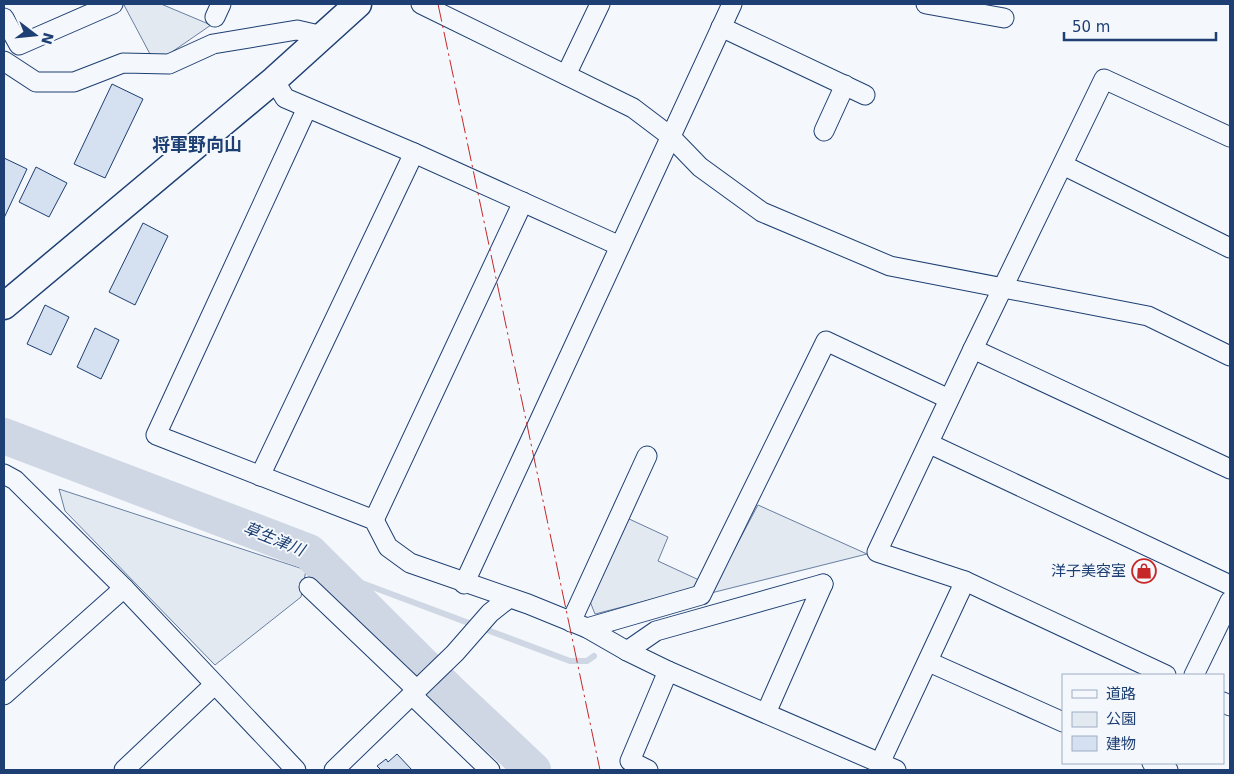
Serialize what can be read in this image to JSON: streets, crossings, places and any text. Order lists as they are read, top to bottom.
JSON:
{
  "districts": ["将軍野向山"],
  "water": ["草生津川"],
  "places": {
    "shop": ["洋子美容室"]
  },
  "legend": ["道路", "公園", "建物"],
  "scale_bar": "50 m",
  "north": "right"
}
